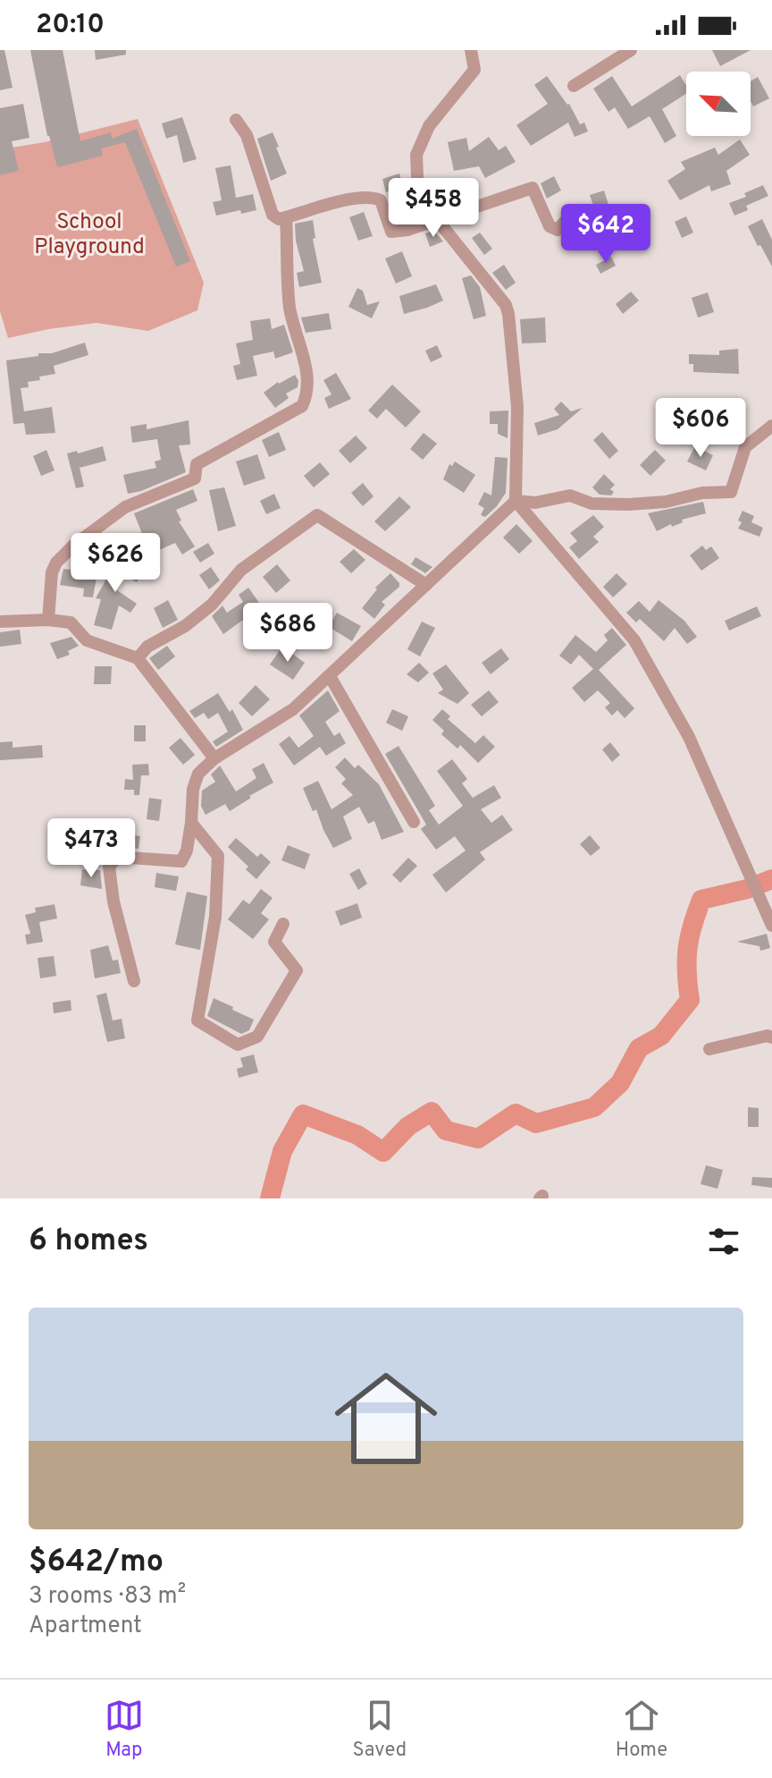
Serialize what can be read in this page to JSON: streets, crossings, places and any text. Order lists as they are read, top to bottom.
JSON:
{
  "parks": ["School Playground"],
  "north": "top left",
  "page": {
    "status": "20:10",
    "price": [
      "$458",
      "$642",
      "$606",
      "$626",
      "$686",
      "$473"
    ],
    "heading": "6 homes",
    "list": [
      {
        "name": "$642/mo",
        "note": "3 rooms · 83 m² · Apartment"
      }
    ],
    "tabs": ["Map", "Saved", "Home"]
  }
}
